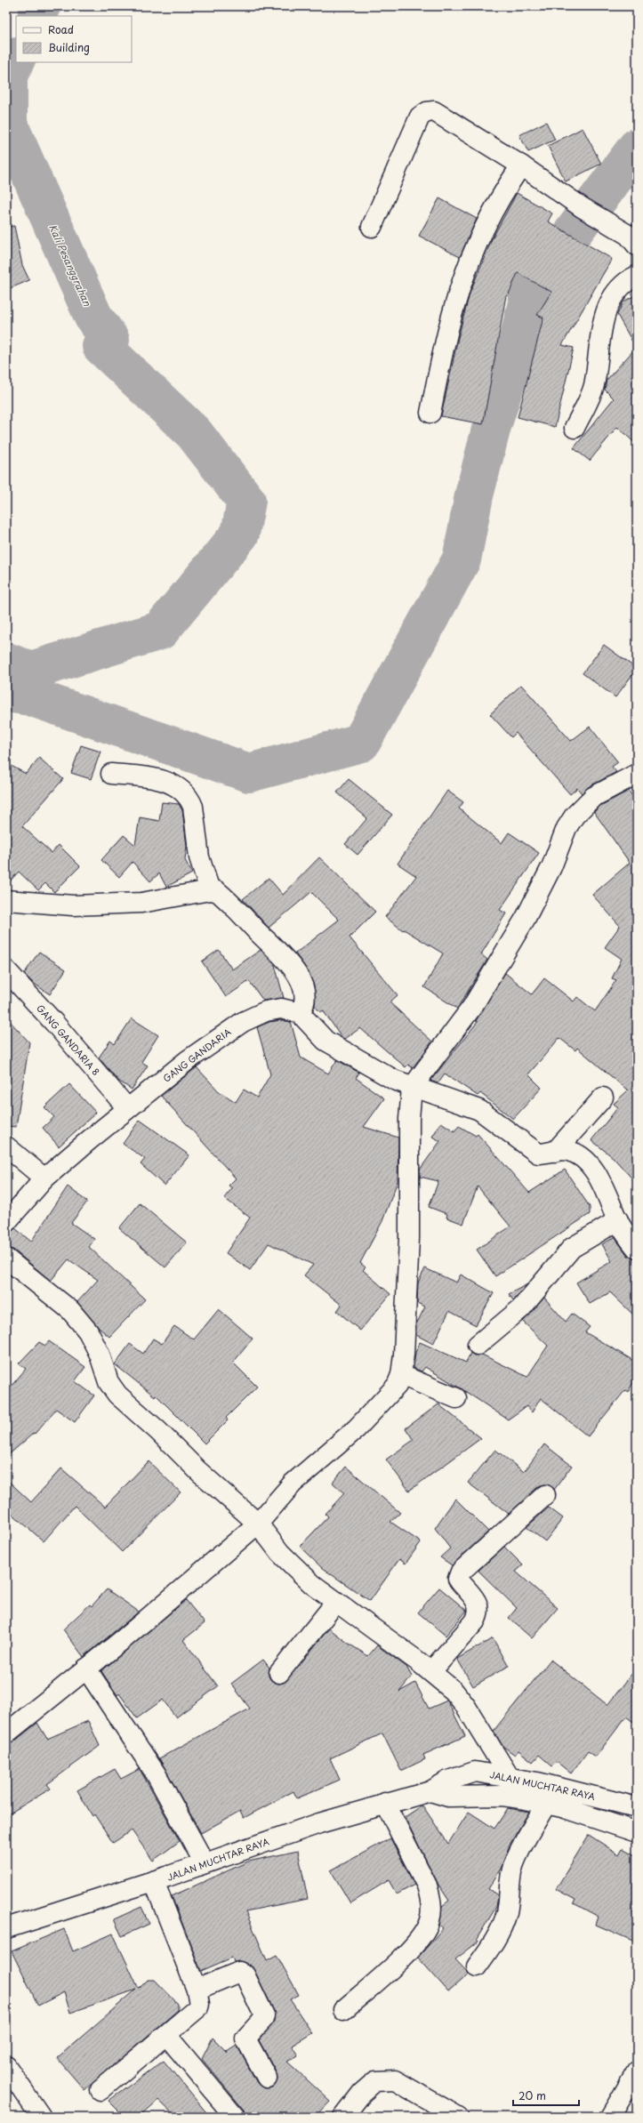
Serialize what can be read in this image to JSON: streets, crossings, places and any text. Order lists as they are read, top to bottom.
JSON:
{
  "streets": {
    "main road": ["GANG GANDARIA 8", "GANG GANDARIA", "JALAN MUCHTAR RAYA"]
  },
  "crossings": [
    ["GANG GANDARIA 8", "GANG GANDARIA"]
  ],
  "water": ["Kali Pesanggrahan"],
  "legend": ["Road", "Building"],
  "scale_bar": "20 m"
}
